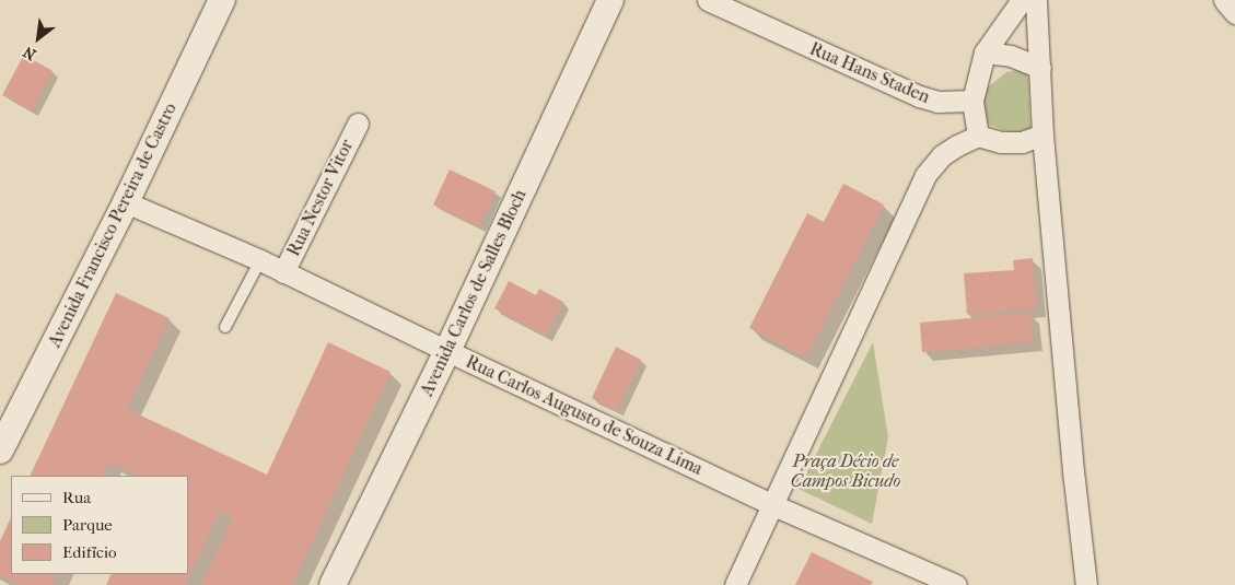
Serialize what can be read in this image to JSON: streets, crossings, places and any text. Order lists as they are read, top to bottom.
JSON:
{
  "streets": {
    "street": [
      "Rua Hans Staden",
      "Rua Nestor Vitor",
      "Avenida Francisco Pereira de Castro",
      "Avenida Carlos de Salles Bloch",
      "Rua Carlos Augusto de Souza Lima"
    ]
  },
  "crossings": [
    ["Rua Nestor Vitor", "Rua Carlos Augusto de Souza Lima"],
    ["Avenida Francisco Pereira de Castro", "Rua Carlos Augusto de Souza Lima"],
    ["Avenida Carlos de Salles Bloch", "Rua Carlos Augusto de Souza Lima"]
  ],
  "parks": ["Praça Décio de Campos Bicudo"],
  "legend": ["Rua", "Parque", "Edifício"],
  "north": "bottom left"
}
